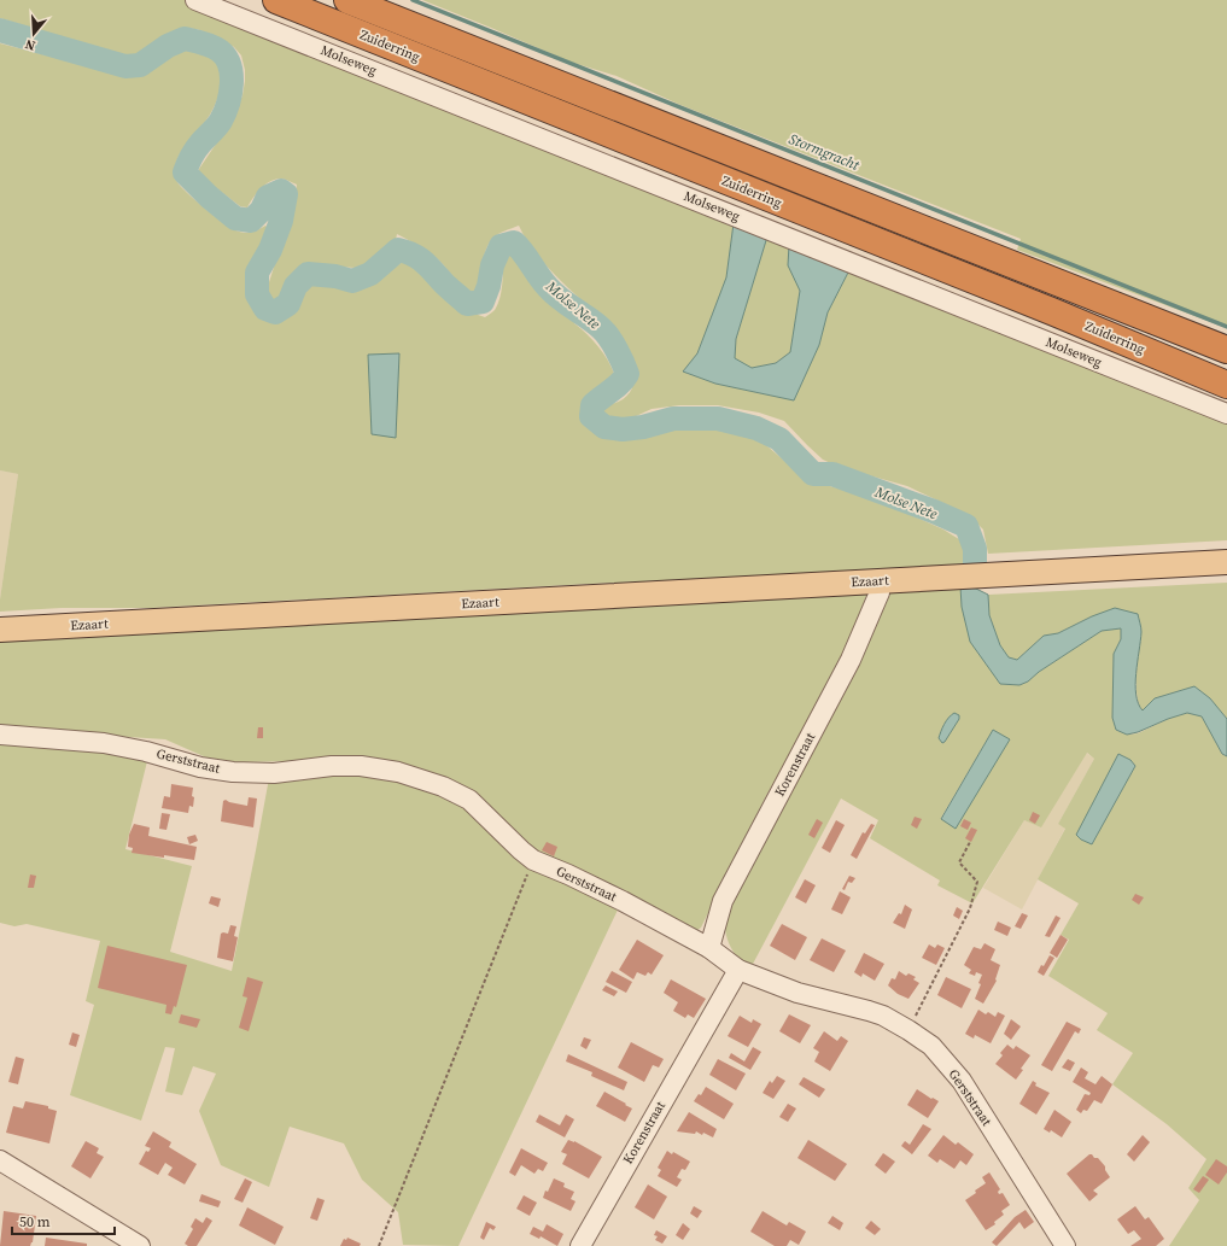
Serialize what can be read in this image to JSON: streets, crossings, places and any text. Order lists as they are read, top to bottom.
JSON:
{
  "streets": {
    "highway": ["Zuiderring"],
    "main road": ["Ezaart"],
    "street": ["Molseweg", "Gerststraat", "Korenstraat"]
  },
  "crossings": [
    ["Ezaart", "Korenstraat"],
    ["Gerststraat", "Korenstraat"]
  ],
  "water": ["Stormgracht", "Molse Nete"],
  "scale_bar": "50 m",
  "north": "bottom"
}
